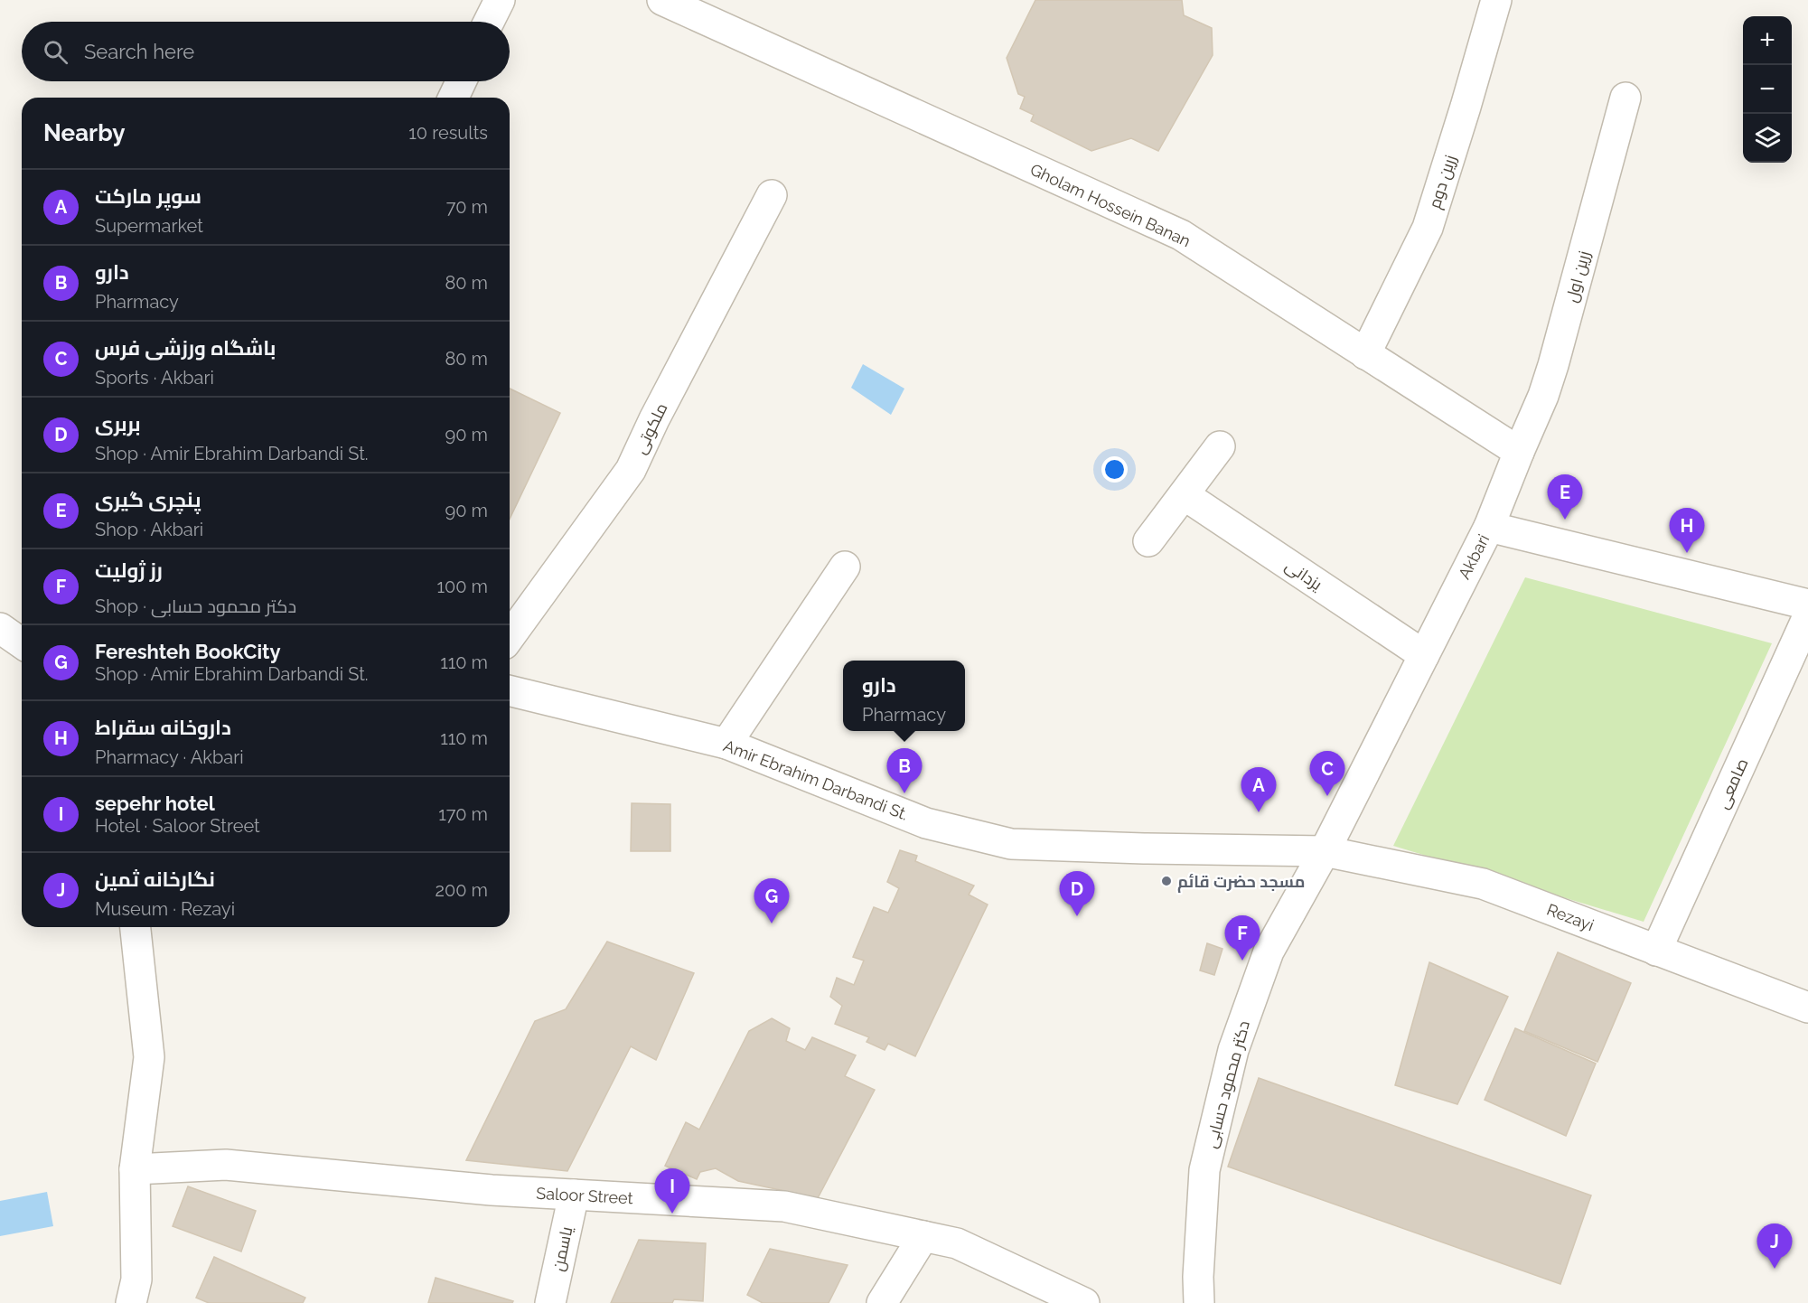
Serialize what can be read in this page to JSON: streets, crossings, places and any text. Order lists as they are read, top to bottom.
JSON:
{
  "streets": {
    "street": [
      "زرین دوم",
      "Gholam Hossein Banan",
      "زرین اول",
      "ملکوتی",
      "Akbari",
      "یزدانی",
      "Amir Ebrahim Darbandi St.",
      "صامعی",
      "Rezayi",
      "دکتر محمود حسابی",
      "Saloor Street",
      "یاسمن"
    ]
  },
  "crossings": [
    ["زرین دوم", "Gholam Hossein Banan"],
    ["Gholam Hossein Banan", "زرین اول"],
    ["Akbari", "یزدانی"],
    ["Akbari", "Amir Ebrahim Darbandi St."],
    ["Akbari", "Rezayi"],
    ["Akbari", "دکتر محمود حسابی"],
    ["Amir Ebrahim Darbandi St.", "Rezayi"],
    ["Amir Ebrahim Darbandi St.", "دکتر محمود حسابی"],
    ["صامعی", "Rezayi"],
    ["Rezayi", "دکتر محمود حسابی"],
    ["Saloor Street", "یاسمن"]
  ],
  "places": ["مسجد حضرت قائم"],
  "page": {
    "map_buttons": ["+", "−"],
    "search": "Search here",
    "heading": ["Nearby", "10 results"],
    "list": [
      {
        "mark": "A",
        "name": "سوپر مارکت",
        "note": "Supermarket",
        "value": "70 m"
      },
      {
        "mark": "B",
        "name": "دارو",
        "note": "Pharmacy",
        "value": "80 m"
      },
      {
        "mark": "C",
        "name": "باشگاه ورزشی فرس",
        "note": "Sports · Akbari",
        "value": "80 m"
      },
      {
        "mark": "D",
        "name": "بربری",
        "note": "Shop · Amir Ebrahim Darbandi St.",
        "value": "90 m"
      },
      {
        "mark": "E",
        "name": "پنچری گیری",
        "note": "Shop · Akbari",
        "value": "90 m"
      },
      {
        "mark": "F",
        "name": "رز ژولیت",
        "note": "Shop · دکتر محمود حسابی",
        "value": "100 m"
      },
      {
        "mark": "G",
        "name": "Fereshteh BookCity",
        "note": "Shop · Amir Ebrahim Darbandi St.",
        "value": "110 m"
      },
      {
        "mark": "H",
        "name": "داروخانه سقراط",
        "note": "Pharmacy · Akbari",
        "value": "110 m"
      },
      {
        "mark": "I",
        "name": "sepehr hotel",
        "note": "Hotel · Saloor Street",
        "value": "170 m"
      },
      {
        "mark": "J",
        "name": "نگارخانه ثمین",
        "note": "Museum · Rezayi",
        "value": "200 m"
      }
    ],
    "pins": [
      "E",
      "H",
      "B",
      "C",
      "A",
      "D",
      "G",
      "F",
      "I",
      "J"
    ],
    "popup": ["دارو", "Pharmacy"]
  }
}
